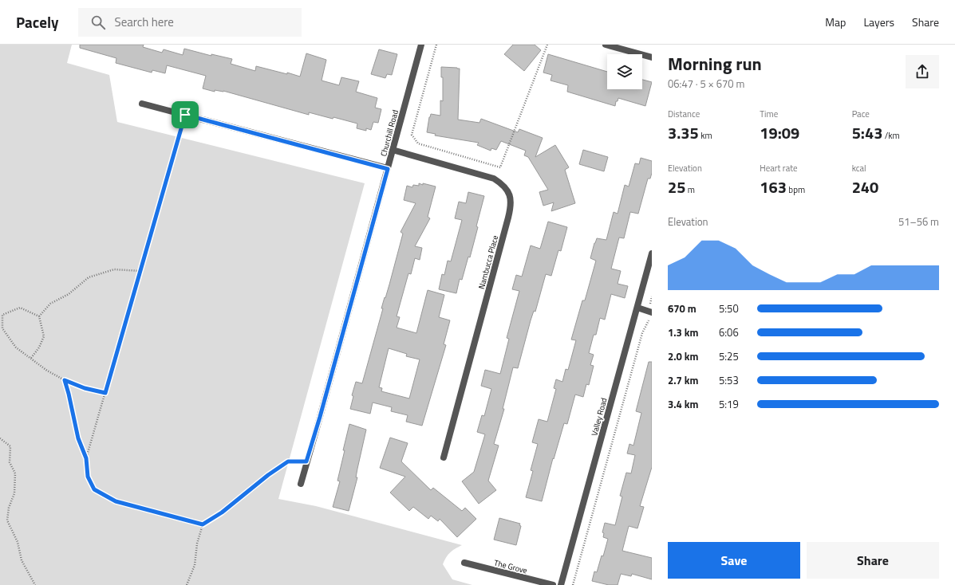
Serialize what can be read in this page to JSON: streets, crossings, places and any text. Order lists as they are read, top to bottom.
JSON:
{
  "streets": {
    "street": [
      "Churchill Road",
      "Nambucca Place",
      "Valley Road",
      "The Grove"
    ]
  },
  "crossings": [
    ["Churchill Road", "Nambucca Place"]
  ],
  "page": {
    "header": "Pacely",
    "search": "Search here",
    "nav": ["Map", "Layers", "Share"],
    "heading": ["Morning run", "06:47 · 5 × 670 m"],
    "stats": [
      ["Distance", "3.35 km"],
      ["Time", "19:09"],
      ["Pace", "5:43 /km"],
      ["Elevation", "25 m"],
      ["Heart rate", "163 bpm"],
      ["kcal", "240"]
    ],
    "chart": ["Elevation", "51–56 m"],
    "list": [
      {
        "name": "670 m",
        "note": "5:50"
      },
      {
        "name": "1.3 km",
        "note": "6:06"
      },
      {
        "name": "2.0 km",
        "note": "5:25"
      },
      {
        "name": "2.7 km",
        "note": "5:53"
      },
      {
        "name": "3.4 km",
        "note": "5:19"
      }
    ],
    "buttons": ["Save", "Share"]
  }
}
